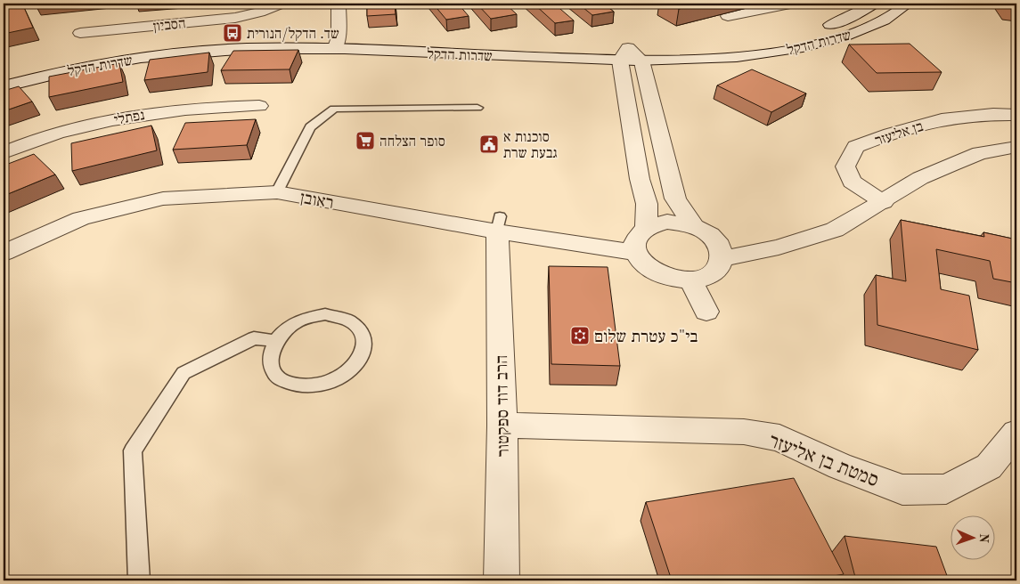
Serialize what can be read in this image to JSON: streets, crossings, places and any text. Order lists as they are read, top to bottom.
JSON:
{
  "streets": {
    "street": [
      "הסביון",
      "שדרות הדקל",
      "נפתלי",
      "בן אליעזר",
      "ראובן",
      "הרב דוד ספקטור",
      "סמטת בן אליעזר"
    ]
  },
  "crossings": [
    ["ראובן", "הרב דוד ספקטור"],
    ["הרב דוד ספקטור", "סמטת בן אליעזר"]
  ],
  "places": {
    "bus stop": ["שד. הדקל/הנורית"],
    "supermarket": ["סופר הצלחה"],
    "public building": ["סוכנות א גבעת שרת"],
    "synagogue": ["בי\"כ עטרת שלום"]
  },
  "north": "right"
}
